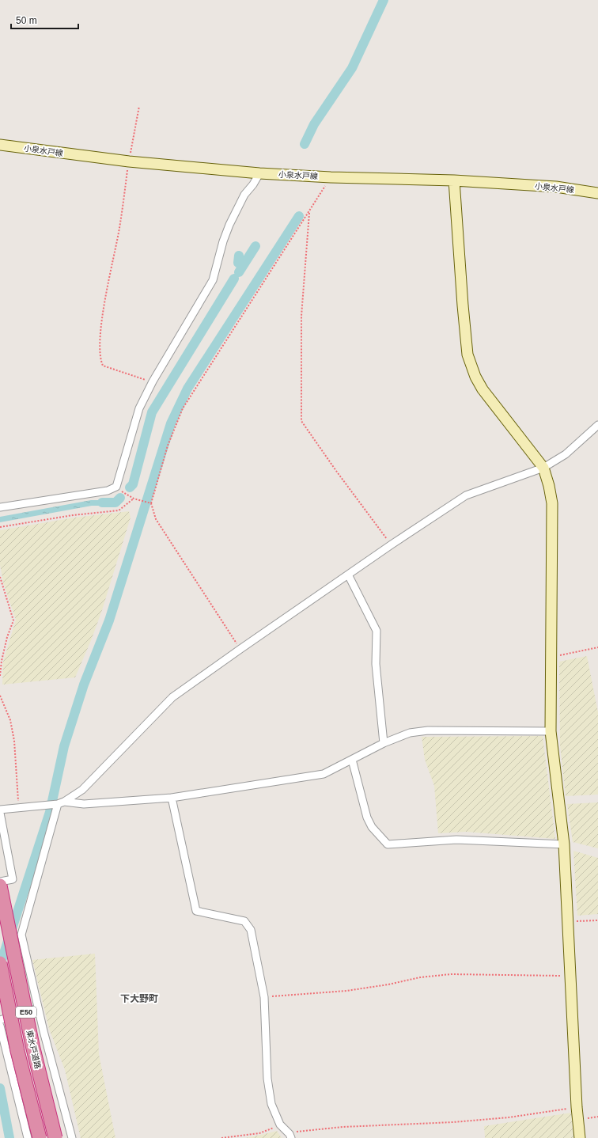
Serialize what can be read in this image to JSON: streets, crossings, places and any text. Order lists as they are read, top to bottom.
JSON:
{
  "streets": {
    "highway": ["E50", "東水戸道路"],
    "street": ["小泉水戸線"]
  },
  "districts": ["下大野町"],
  "scale_bar": "50 m"
}
